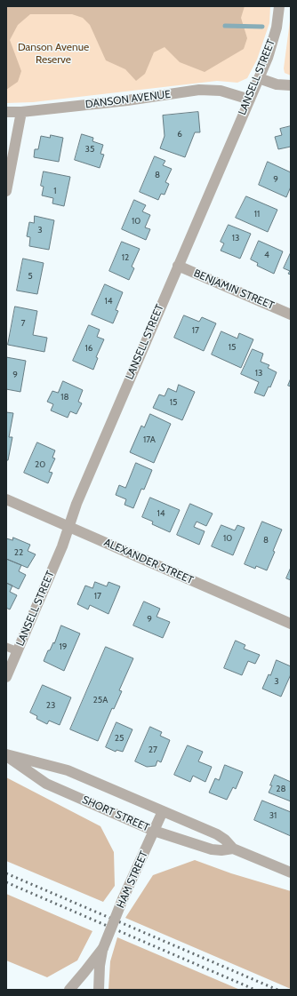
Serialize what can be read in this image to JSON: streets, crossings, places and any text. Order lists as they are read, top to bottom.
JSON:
{
  "streets": {
    "street": [
      "LANSELL STREET",
      "DANSON AVENUE",
      "BENJAMIN STREET",
      "ALEXANDER STREET",
      "SHORT STREET",
      "HAM STREET"
    ]
  },
  "crossings": [
    ["LANSELL STREET", "DANSON AVENUE"],
    ["LANSELL STREET", "BENJAMIN STREET"],
    ["LANSELL STREET", "ALEXANDER STREET"],
    ["SHORT STREET", "HAM STREET"]
  ],
  "parks": ["Danson Avenue Reserve"],
  "house_numbers": [
    "6",
    "35",
    "8",
    "9",
    "1",
    "11",
    "10",
    "3",
    "13",
    "4",
    "12",
    "5",
    "14",
    "7",
    "17",
    "15",
    "16",
    "13",
    "9",
    "18",
    "15",
    "17A",
    "20",
    "14",
    "10",
    "8",
    "22",
    "17",
    "9",
    "19",
    "3",
    "25A",
    "23",
    "25",
    "27",
    "28",
    "31"
  ]
}
